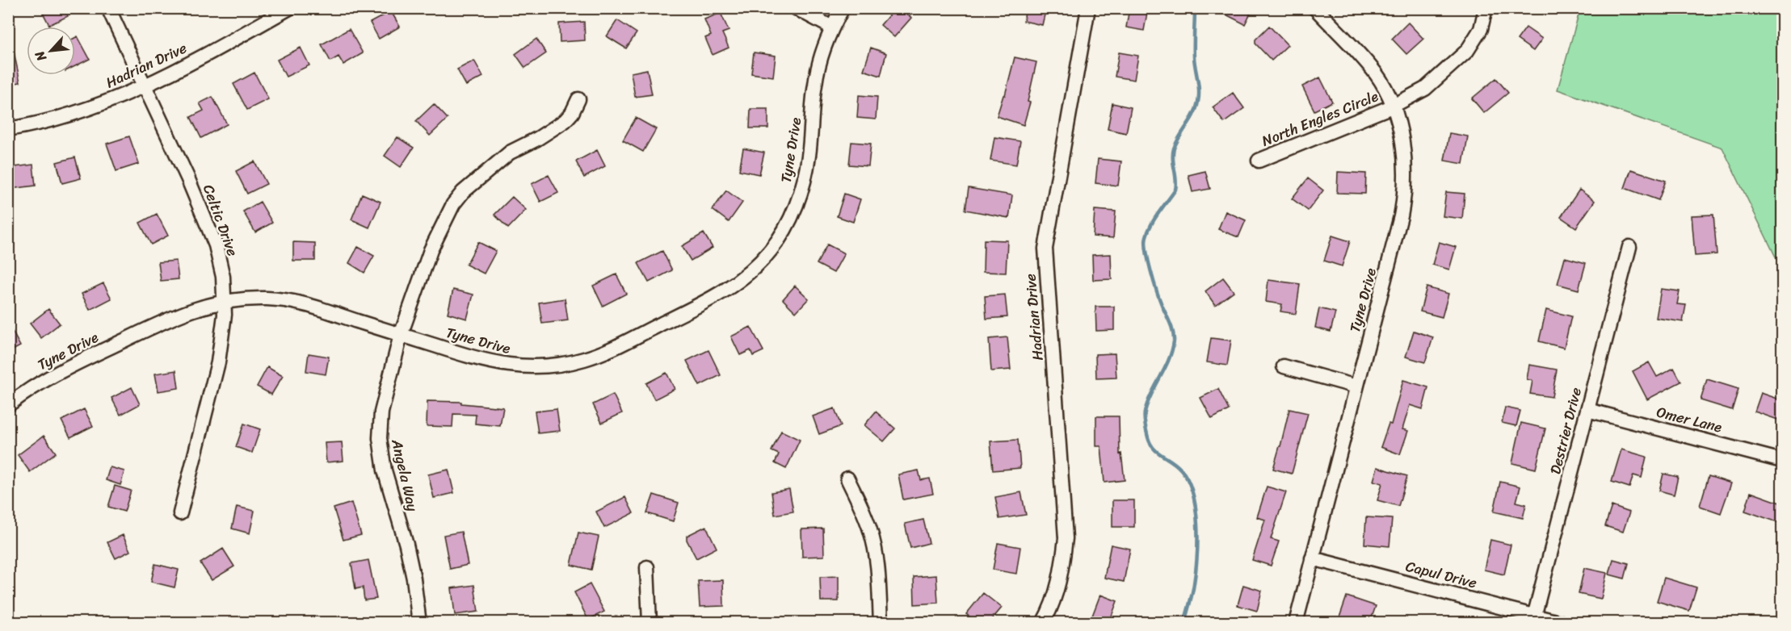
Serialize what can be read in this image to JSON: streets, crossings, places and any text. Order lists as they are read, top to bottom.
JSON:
{
  "streets": {
    "street": [
      "Hadrian Drive",
      "North Engles Circle",
      "Tyne Drive",
      "Celtic Drive",
      "Omer Lane",
      "Destrier Drive",
      "Angela Way",
      "Capul Drive"
    ]
  },
  "crossings": [
    ["Hadrian Drive", "Celtic Drive"],
    ["North Engles Circle", "Tyne Drive"],
    ["Tyne Drive", "Celtic Drive"],
    ["Tyne Drive", "Angela Way"],
    ["Tyne Drive", "Capul Drive"],
    ["Omer Lane", "Destrier Drive"],
    ["Destrier Drive", "Capul Drive"]
  ],
  "north": "bottom left"
}
